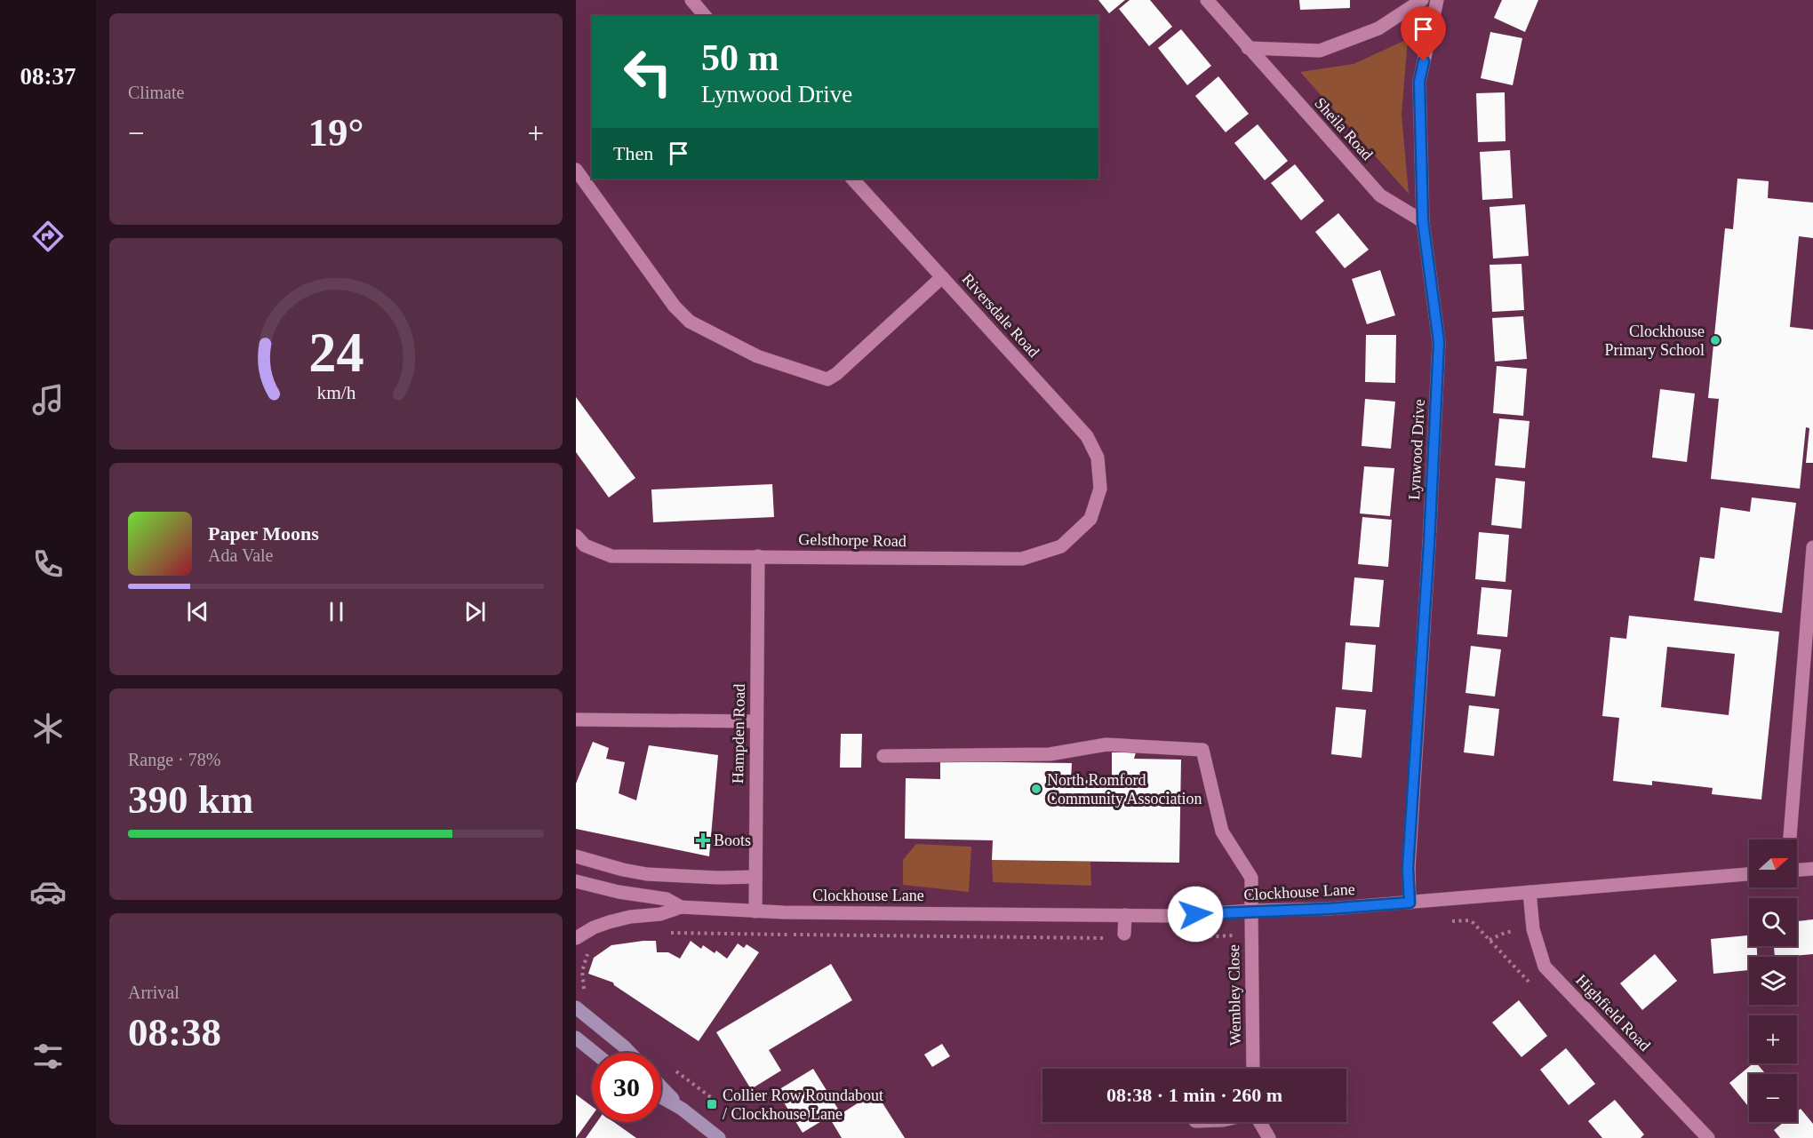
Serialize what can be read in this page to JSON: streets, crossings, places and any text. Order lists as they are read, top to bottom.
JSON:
{
  "streets": {
    "street": [
      "Sheila Road",
      "Riversdale Road",
      "Lynwood Drive",
      "Gelsthorpe Road",
      "Hampden Road",
      "Clockhouse Lane",
      "Wembley Close",
      "Highfield Road"
    ]
  },
  "crossings": [
    ["Sheila Road", "Lynwood Drive"],
    ["Riversdale Road", "Gelsthorpe Road"],
    ["Lynwood Drive", "Clockhouse Lane"],
    ["Gelsthorpe Road", "Hampden Road"],
    ["Hampden Road", "Clockhouse Lane"],
    ["Clockhouse Lane", "Wembley Close"],
    ["Clockhouse Lane", "Highfield Road"]
  ],
  "places": {
    "other": ["Clockhouse Primary School", "North Romford Community Association"],
    "health": ["Boots"],
    "transit": ["Collier Row Roundabout / Clockhouse Lane"]
  },
  "north": "right",
  "page": {
    "tabs": "08:37",
    "tile": [
      "Climate",
      ["Range · 78%", "390 km"],
      ["Arrival", "08:38"]
    ],
    "turn": ["50 m", "Lynwood Drive"],
    "heat": ["−", "19°", "+"],
    "then": "Then",
    "song": ["Paper Moons", "Ada Vale"],
    "map_buttons": ["+", "−"],
    "limit": "30",
    "trip": "08:38 · 1 min · 260 m",
    "gauge": ["24", "km/h"]
  }
}
